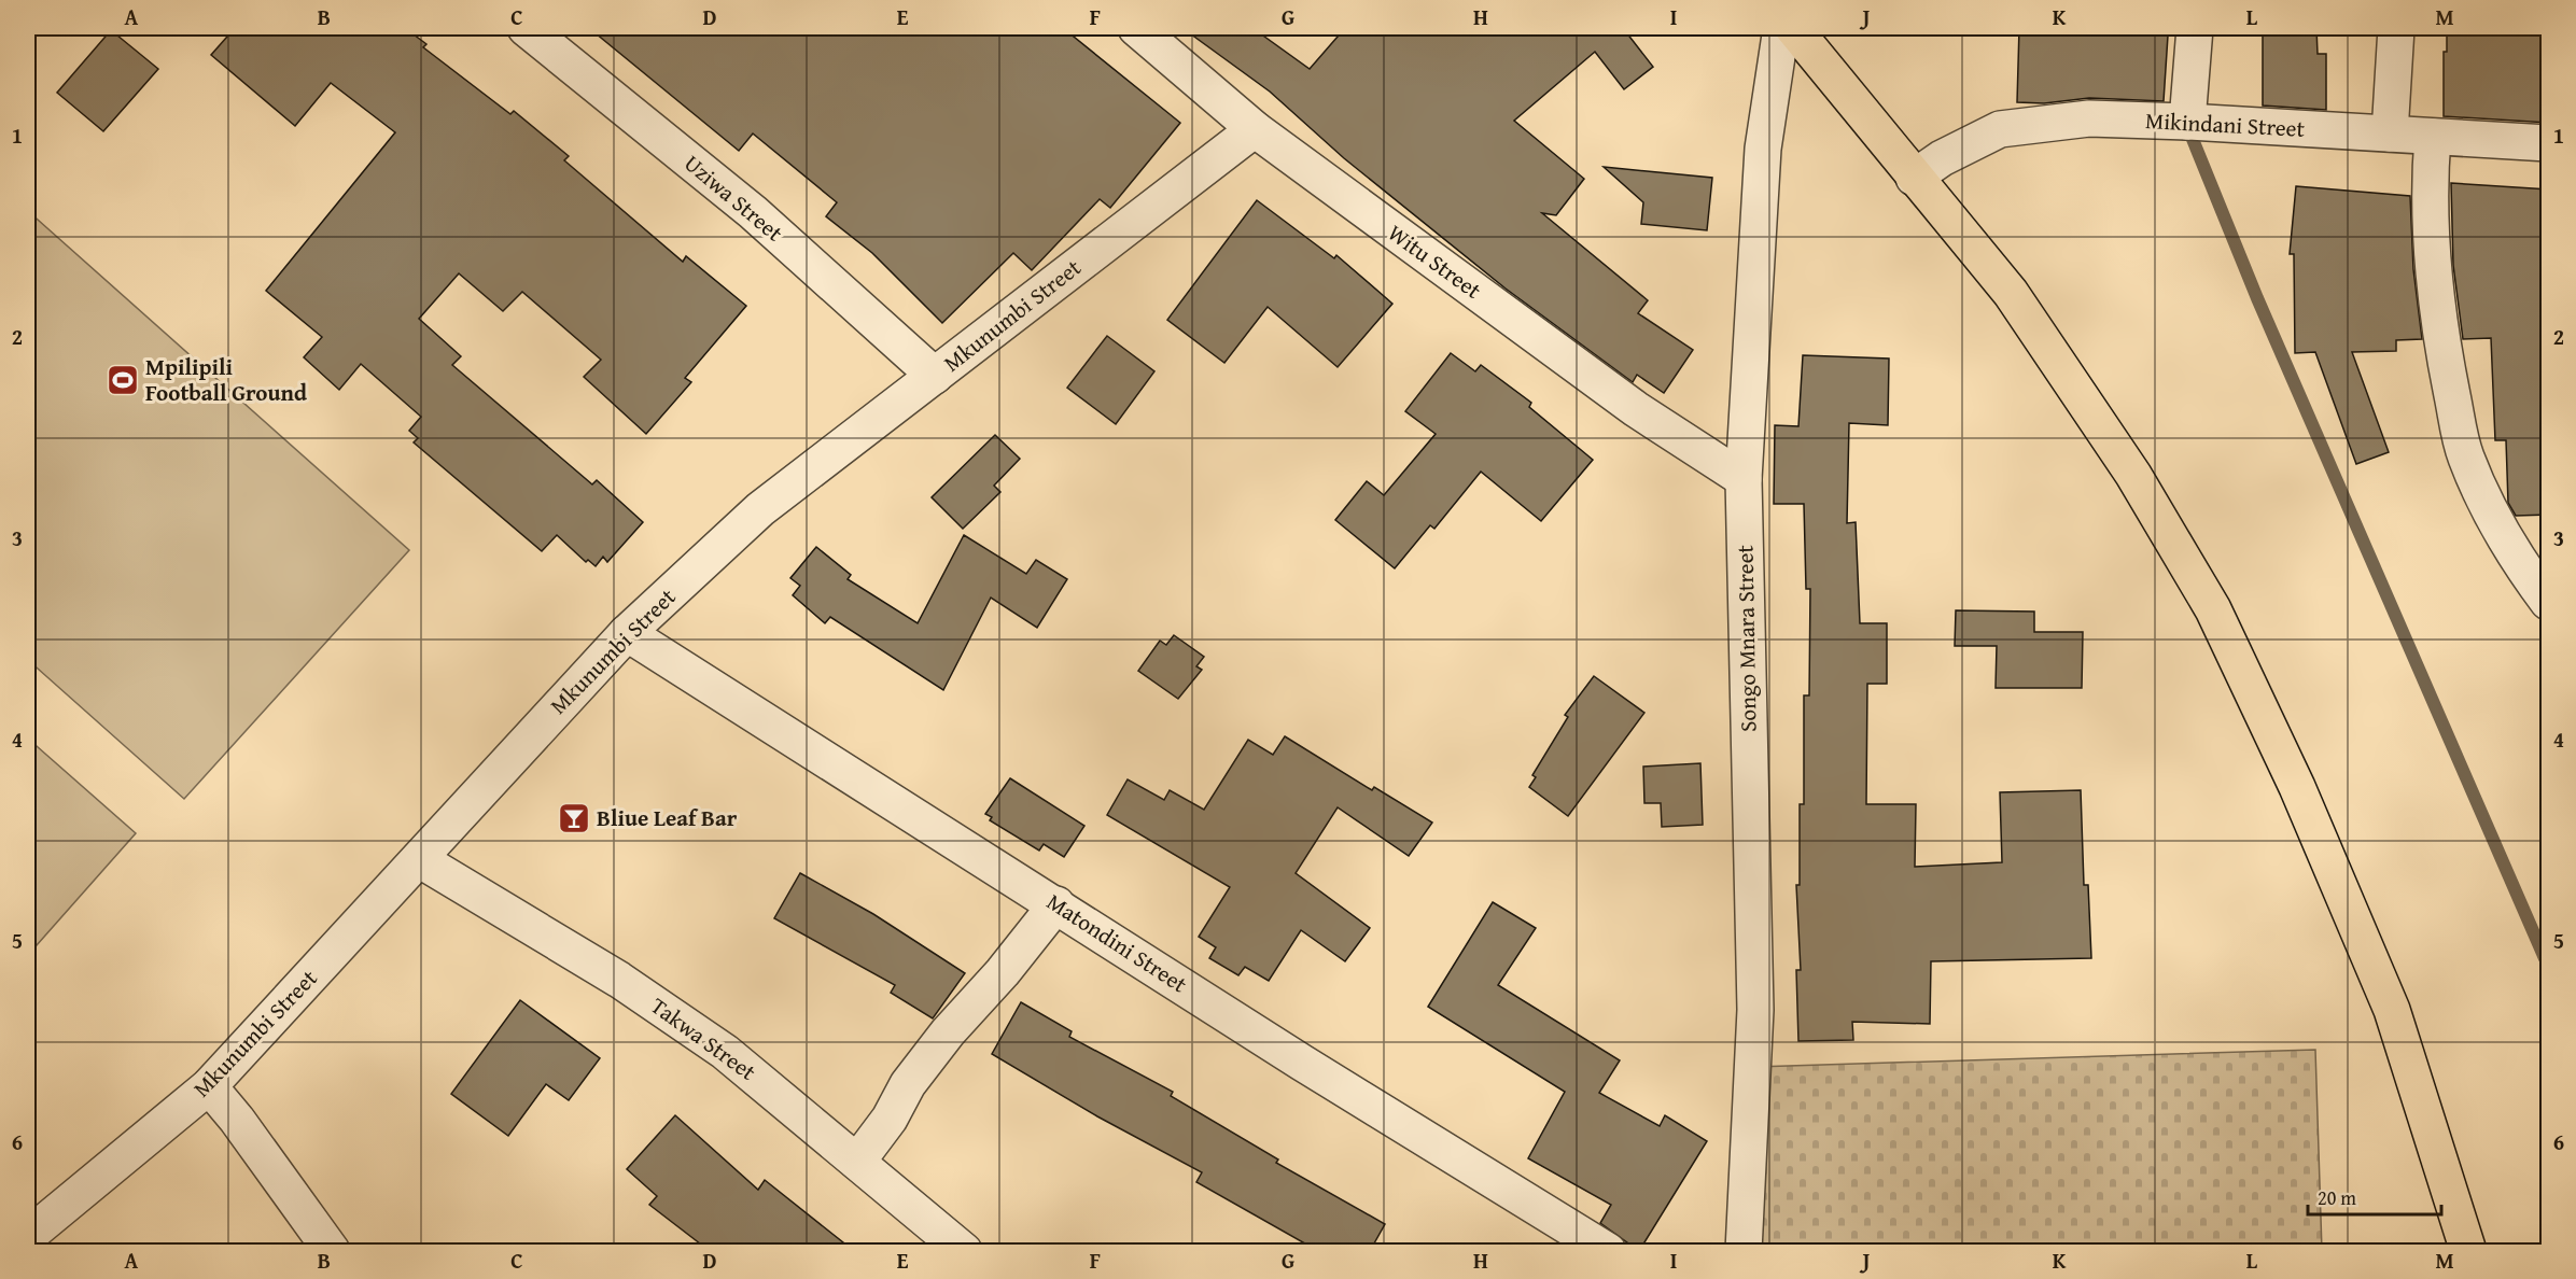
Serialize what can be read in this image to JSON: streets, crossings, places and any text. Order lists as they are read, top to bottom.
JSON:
{
  "streets": {
    "street": [
      "Mikindani Street",
      "Uziwa Street",
      "Witu Street",
      "Mkunumbi Street",
      "Songo Mnara Street",
      "Matondini Street",
      "Takwa Street"
    ]
  },
  "crossings": [
    ["Uziwa Street", "Mkunumbi Street"],
    ["Witu Street", "Mkunumbi Street"],
    ["Witu Street", "Songo Mnara Street"],
    ["Mkunumbi Street", "Matondini Street"],
    ["Mkunumbi Street", "Takwa Street"]
  ],
  "places": {
    "sports": ["Mpilipili Football Ground"],
    "bar": ["Bliue Leaf Bar"]
  },
  "scale_bar": "20 m",
  "grid": {
    "columns": [
      "A",
      "B",
      "C",
      "D",
      "E",
      "F",
      "G",
      "H",
      "I",
      "J",
      "K",
      "L",
      "M"
    ],
    "rows": [
      "1",
      "2",
      "3",
      "4",
      "5",
      "6"
    ]
  }
}
